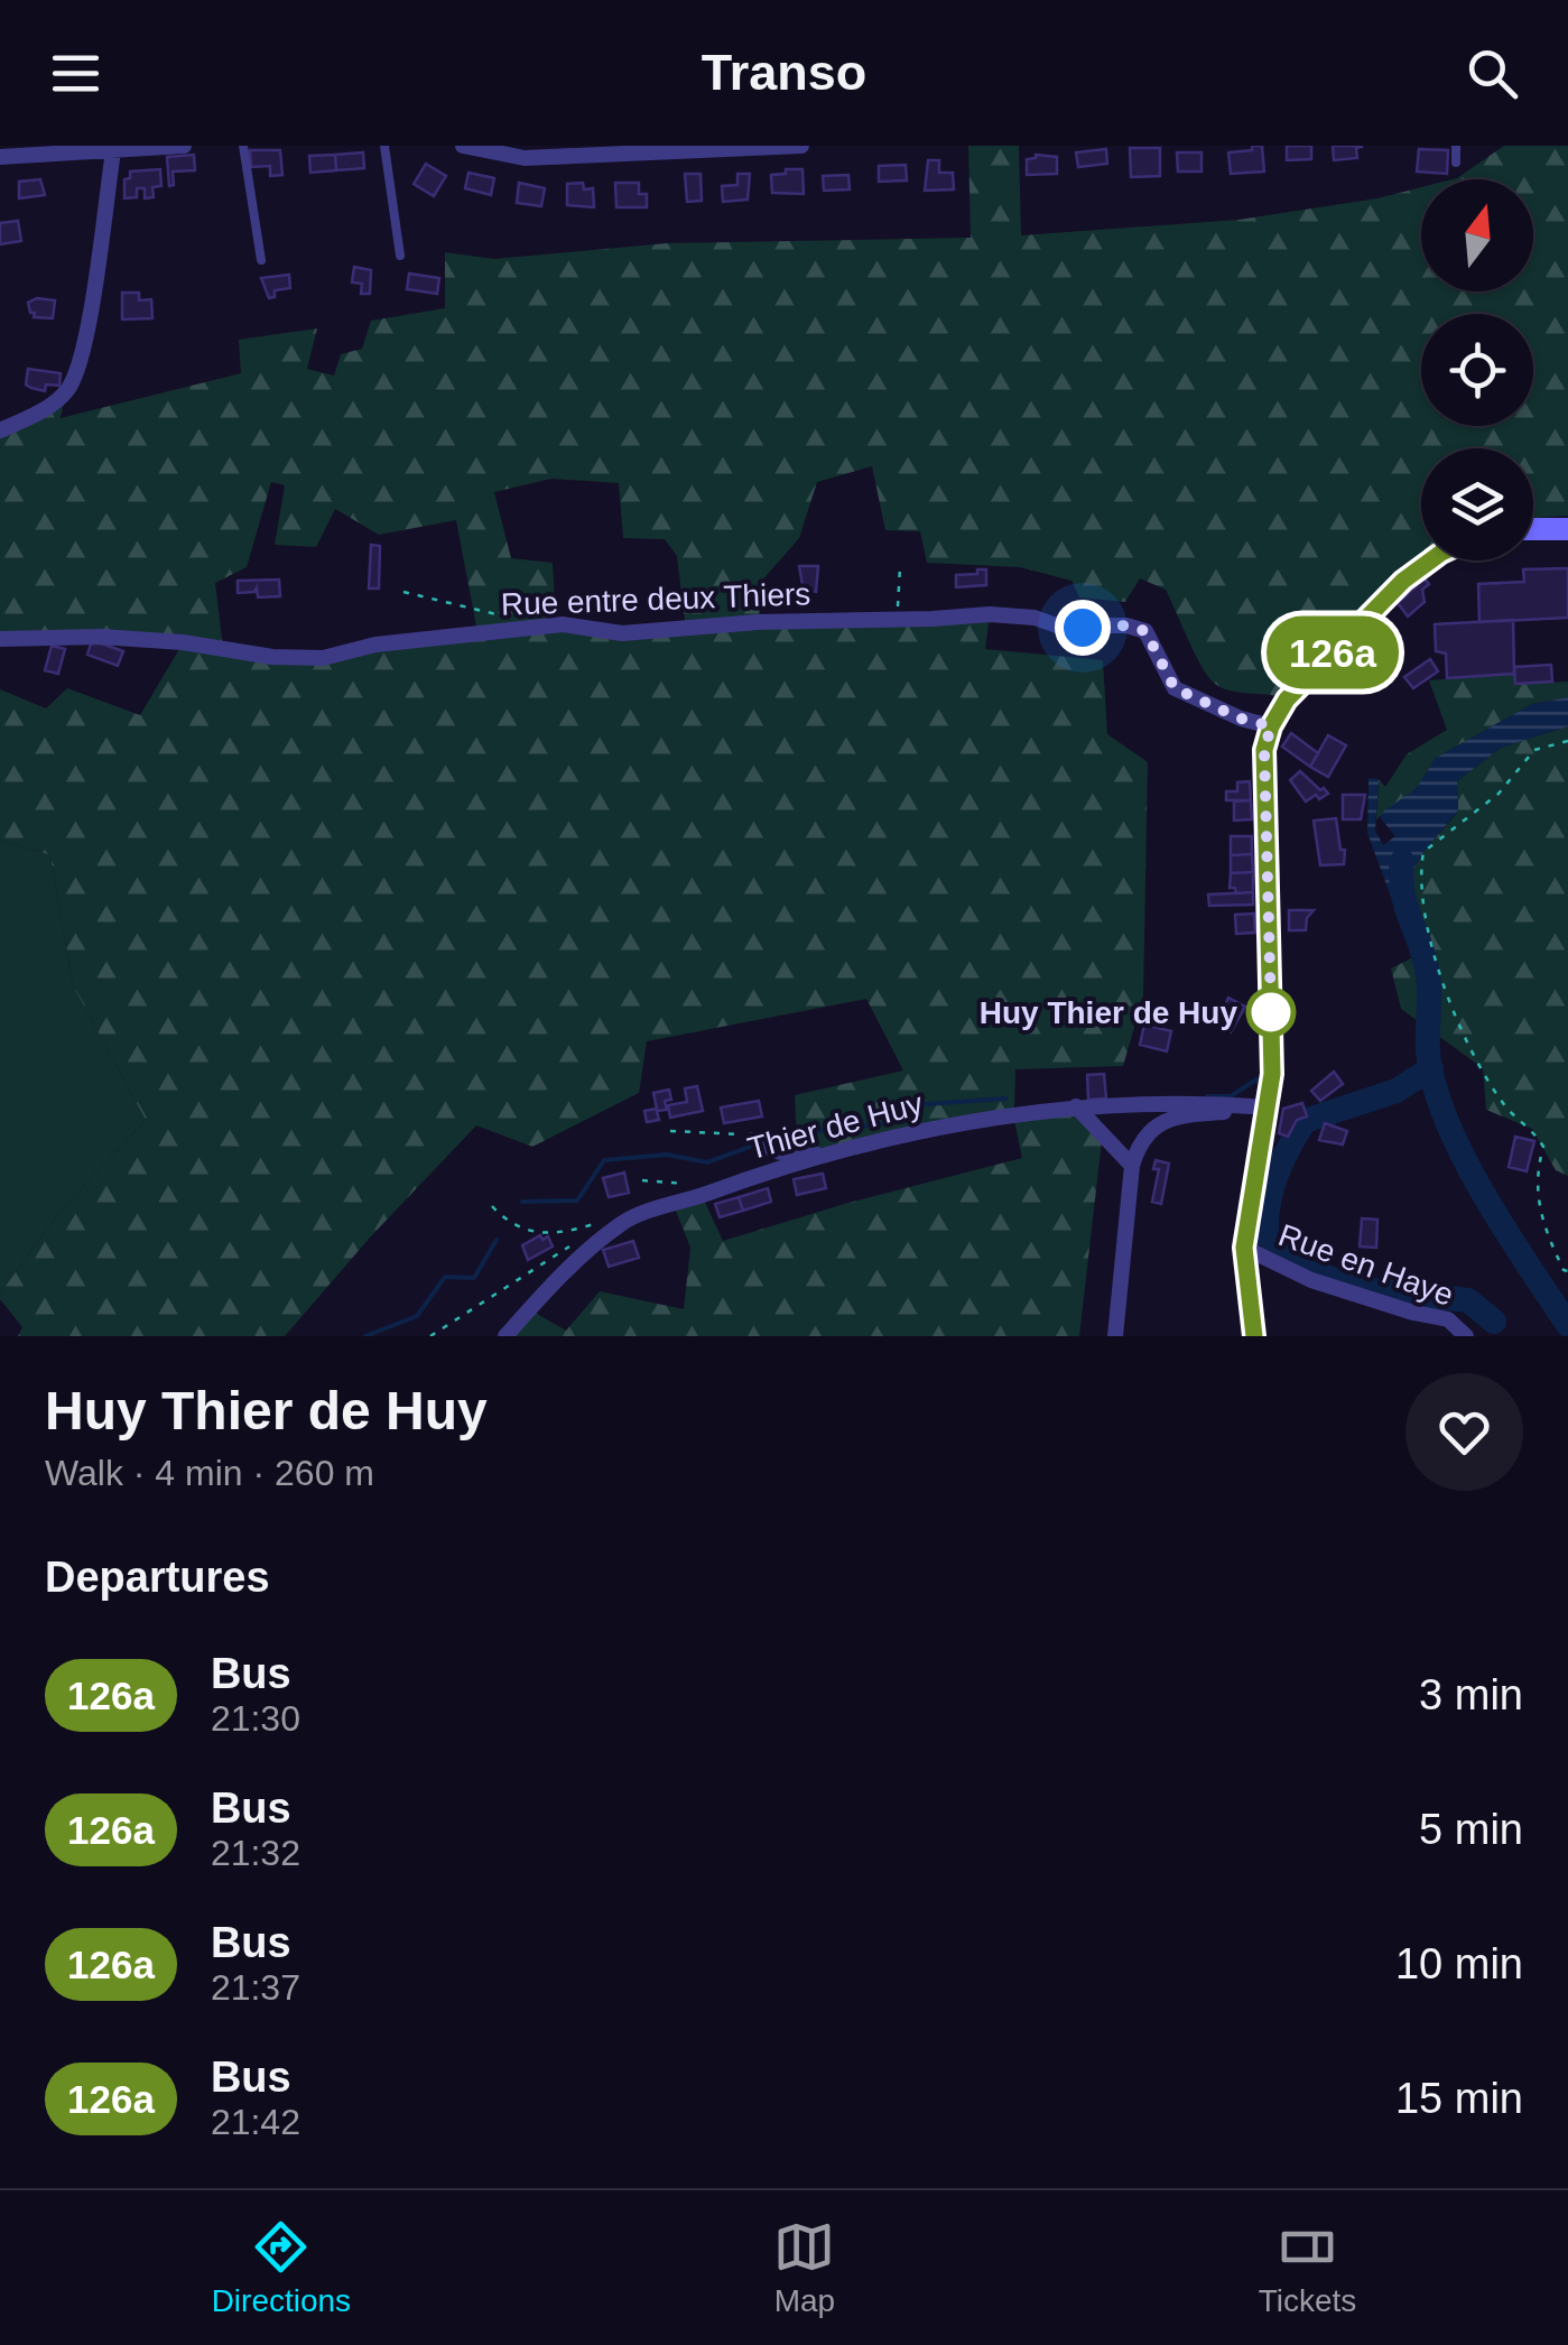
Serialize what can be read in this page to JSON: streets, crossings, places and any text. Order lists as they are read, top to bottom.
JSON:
{
  "streets": {
    "street": ["Rue entre deux Thiers", "Thier de Huy", "Rue en Haye"]
  },
  "places": ["Huy Thier de Huy"],
  "lines": ["bus line 126a"],
  "north": "top",
  "page": {
    "header": "Transo",
    "on_map": "126a",
    "heading": [
      ["Huy Thier de Huy", "Walk · 4 min · 260 m"],
      "Departures"
    ],
    "list": [
      {
        "mark": "126a",
        "name": "Bus",
        "note": "21:30",
        "value": "3 min"
      },
      {
        "mark": "126a",
        "name": "Bus",
        "note": "21:32",
        "value": "5 min"
      },
      {
        "mark": "126a",
        "name": "Bus",
        "note": "21:37",
        "value": "10 min"
      },
      {
        "mark": "126a",
        "name": "Bus",
        "note": "21:42",
        "value": "15 min"
      }
    ],
    "tabs": ["Directions", "Map", "Tickets"]
  }
}
